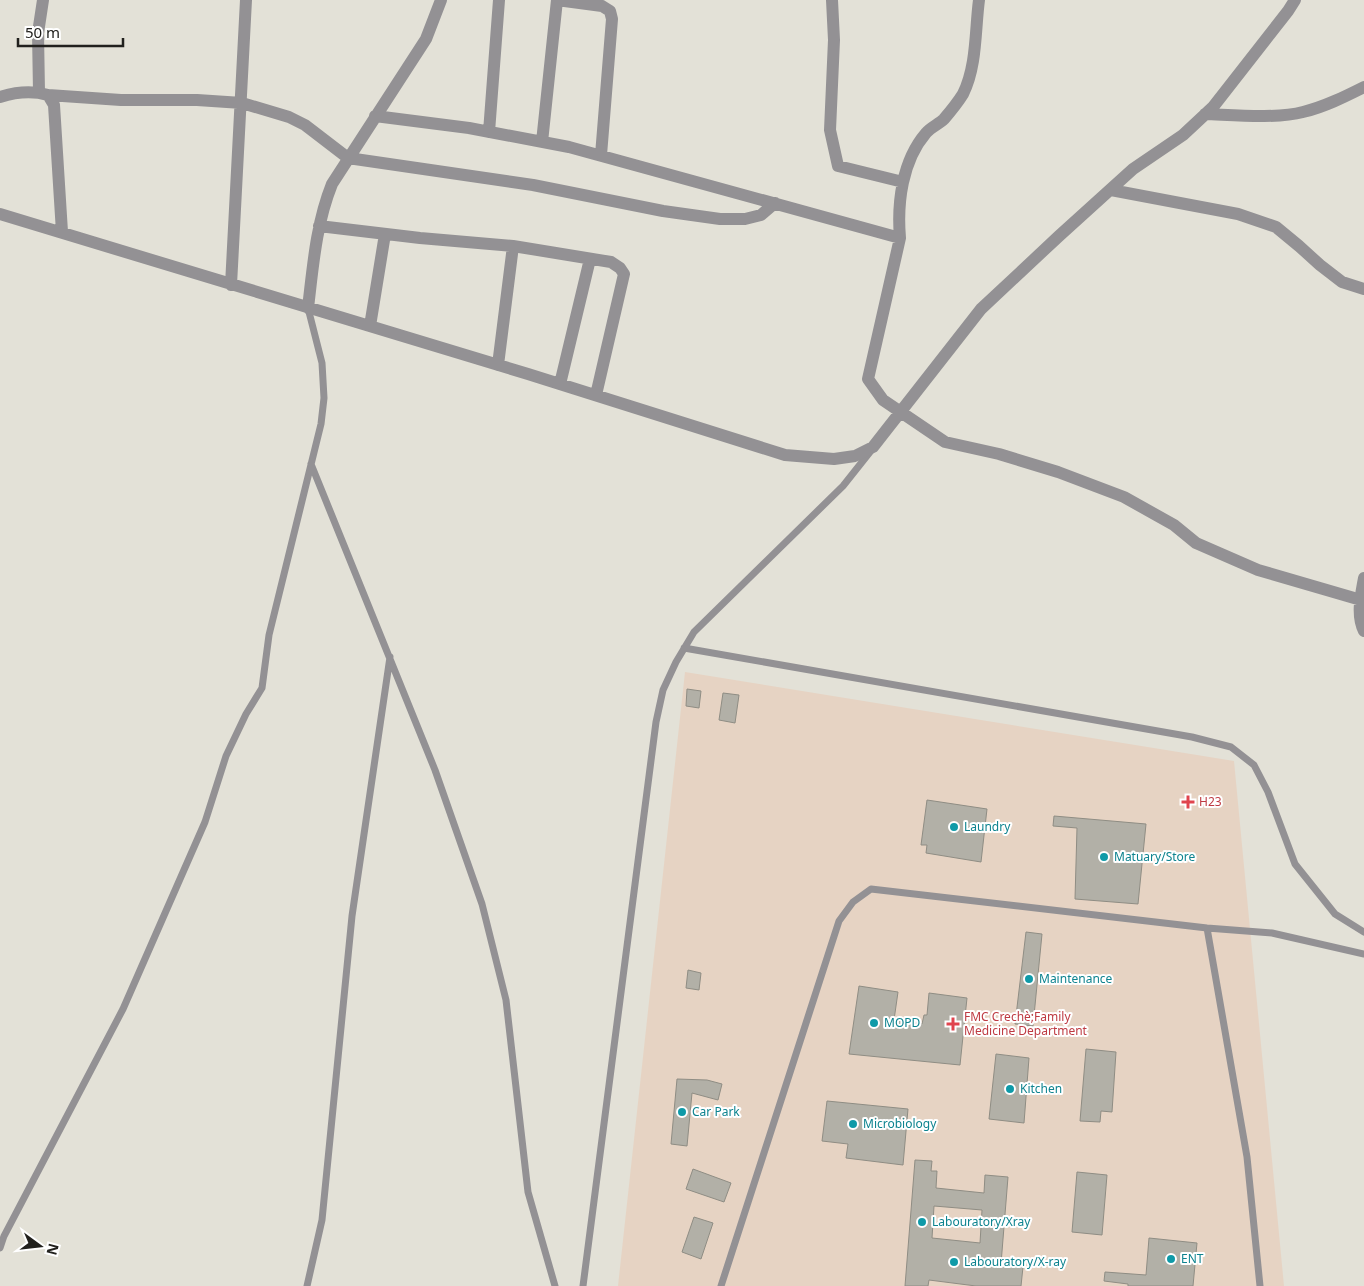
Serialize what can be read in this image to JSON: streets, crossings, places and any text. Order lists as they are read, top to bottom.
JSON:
{
  "places": {
    "health": ["H23", "FMC Crechè;Family Medicine Department"],
    "other": [
      "Laundry",
      "Matuary/Store",
      "Maintenance",
      "MOPD",
      "Kitchen",
      "Car Park",
      "Microbiology",
      "Labouratory/Xray",
      "ENT",
      "Labouratory/X-ray"
    ]
  },
  "scale_bar": "50 m",
  "north": "right"
}
